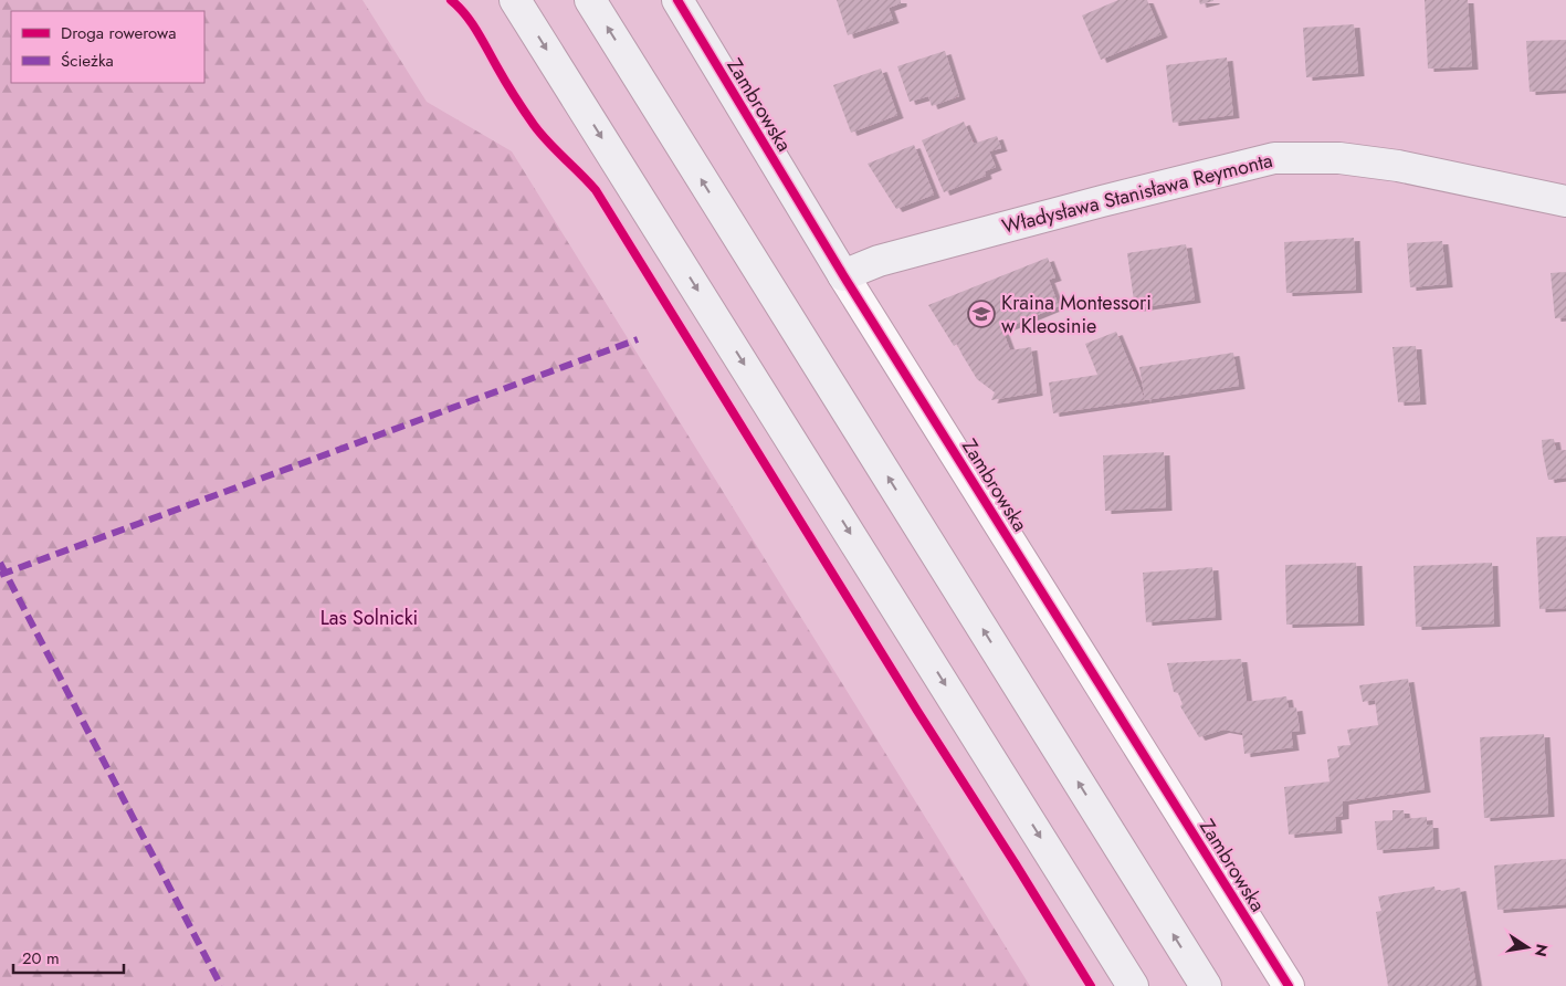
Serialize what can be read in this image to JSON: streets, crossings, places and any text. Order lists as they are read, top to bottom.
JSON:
{
  "streets": {
    "main road": ["Zambrowska", "Władysława Stanisława Reymonta"]
  },
  "crossings": [
    ["Zambrowska", "Władysława Stanisława Reymonta"]
  ],
  "parks": ["Las Solnicki"],
  "places": {
    "school or university": ["Kraina Montessori w Kleosinie"]
  },
  "legend": ["Droga rowerowa", "Ścieżka"],
  "scale_bar": "20 m",
  "north": "right"
}
